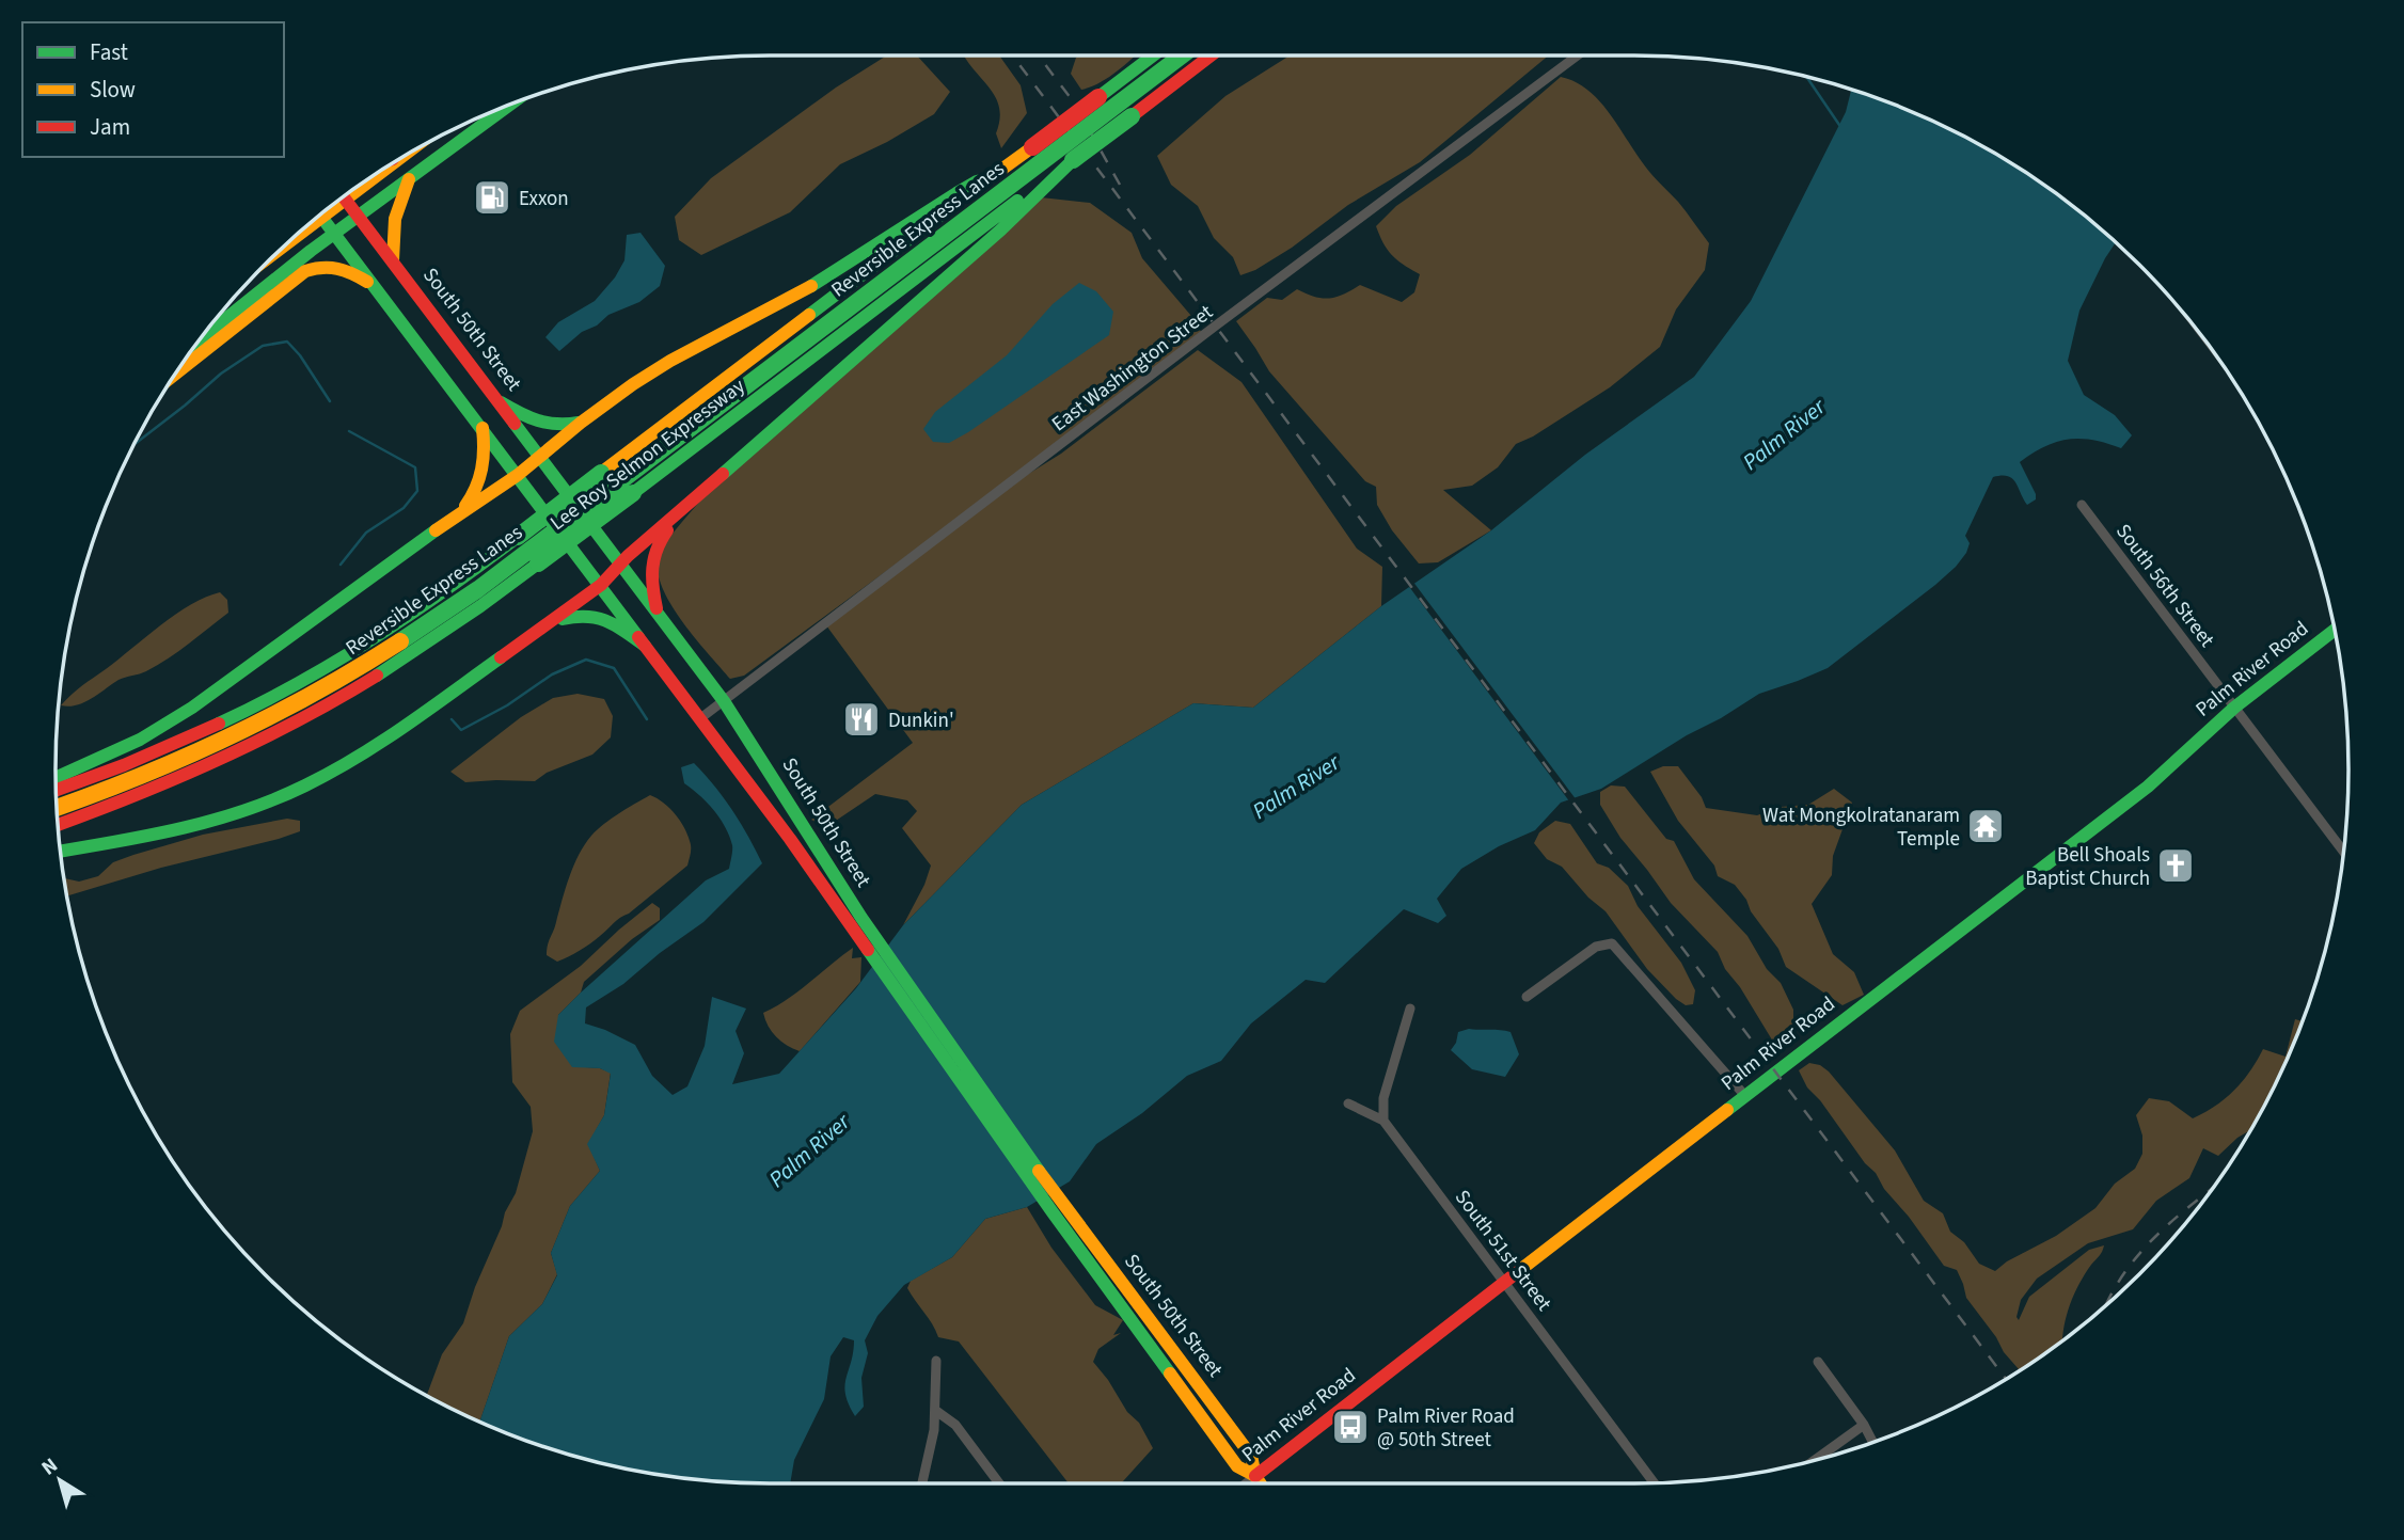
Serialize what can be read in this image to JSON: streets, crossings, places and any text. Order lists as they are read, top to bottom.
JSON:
{
  "streets": {
    "main road": [
      "Reversible Express Lanes",
      "South 50th Street",
      "Lee Roy Selmon Expressway",
      "Palm River Road"
    ],
    "street": ["East Washington Street", "South 56th Street", "South 51st Street"]
  },
  "crossings": [
    ["South 50th Street", "East Washington Street"],
    ["South 50th Street", "Palm River Road"],
    ["South 56th Street", "Palm River Road"],
    ["Palm River Road", "South 51st Street"]
  ],
  "water": ["Palm River"],
  "places": {
    "fuel station": ["Exxon"],
    "restaurant": ["Dunkin'"],
    "temple": ["Wat Mongkolratanaram Temple"],
    "church": ["Bell Shoals Baptist Church"],
    "bus stop": ["Palm River Road @ 50th Street"]
  },
  "legend": ["Fast", "Slow", "Jam"],
  "north": "top left"
}
